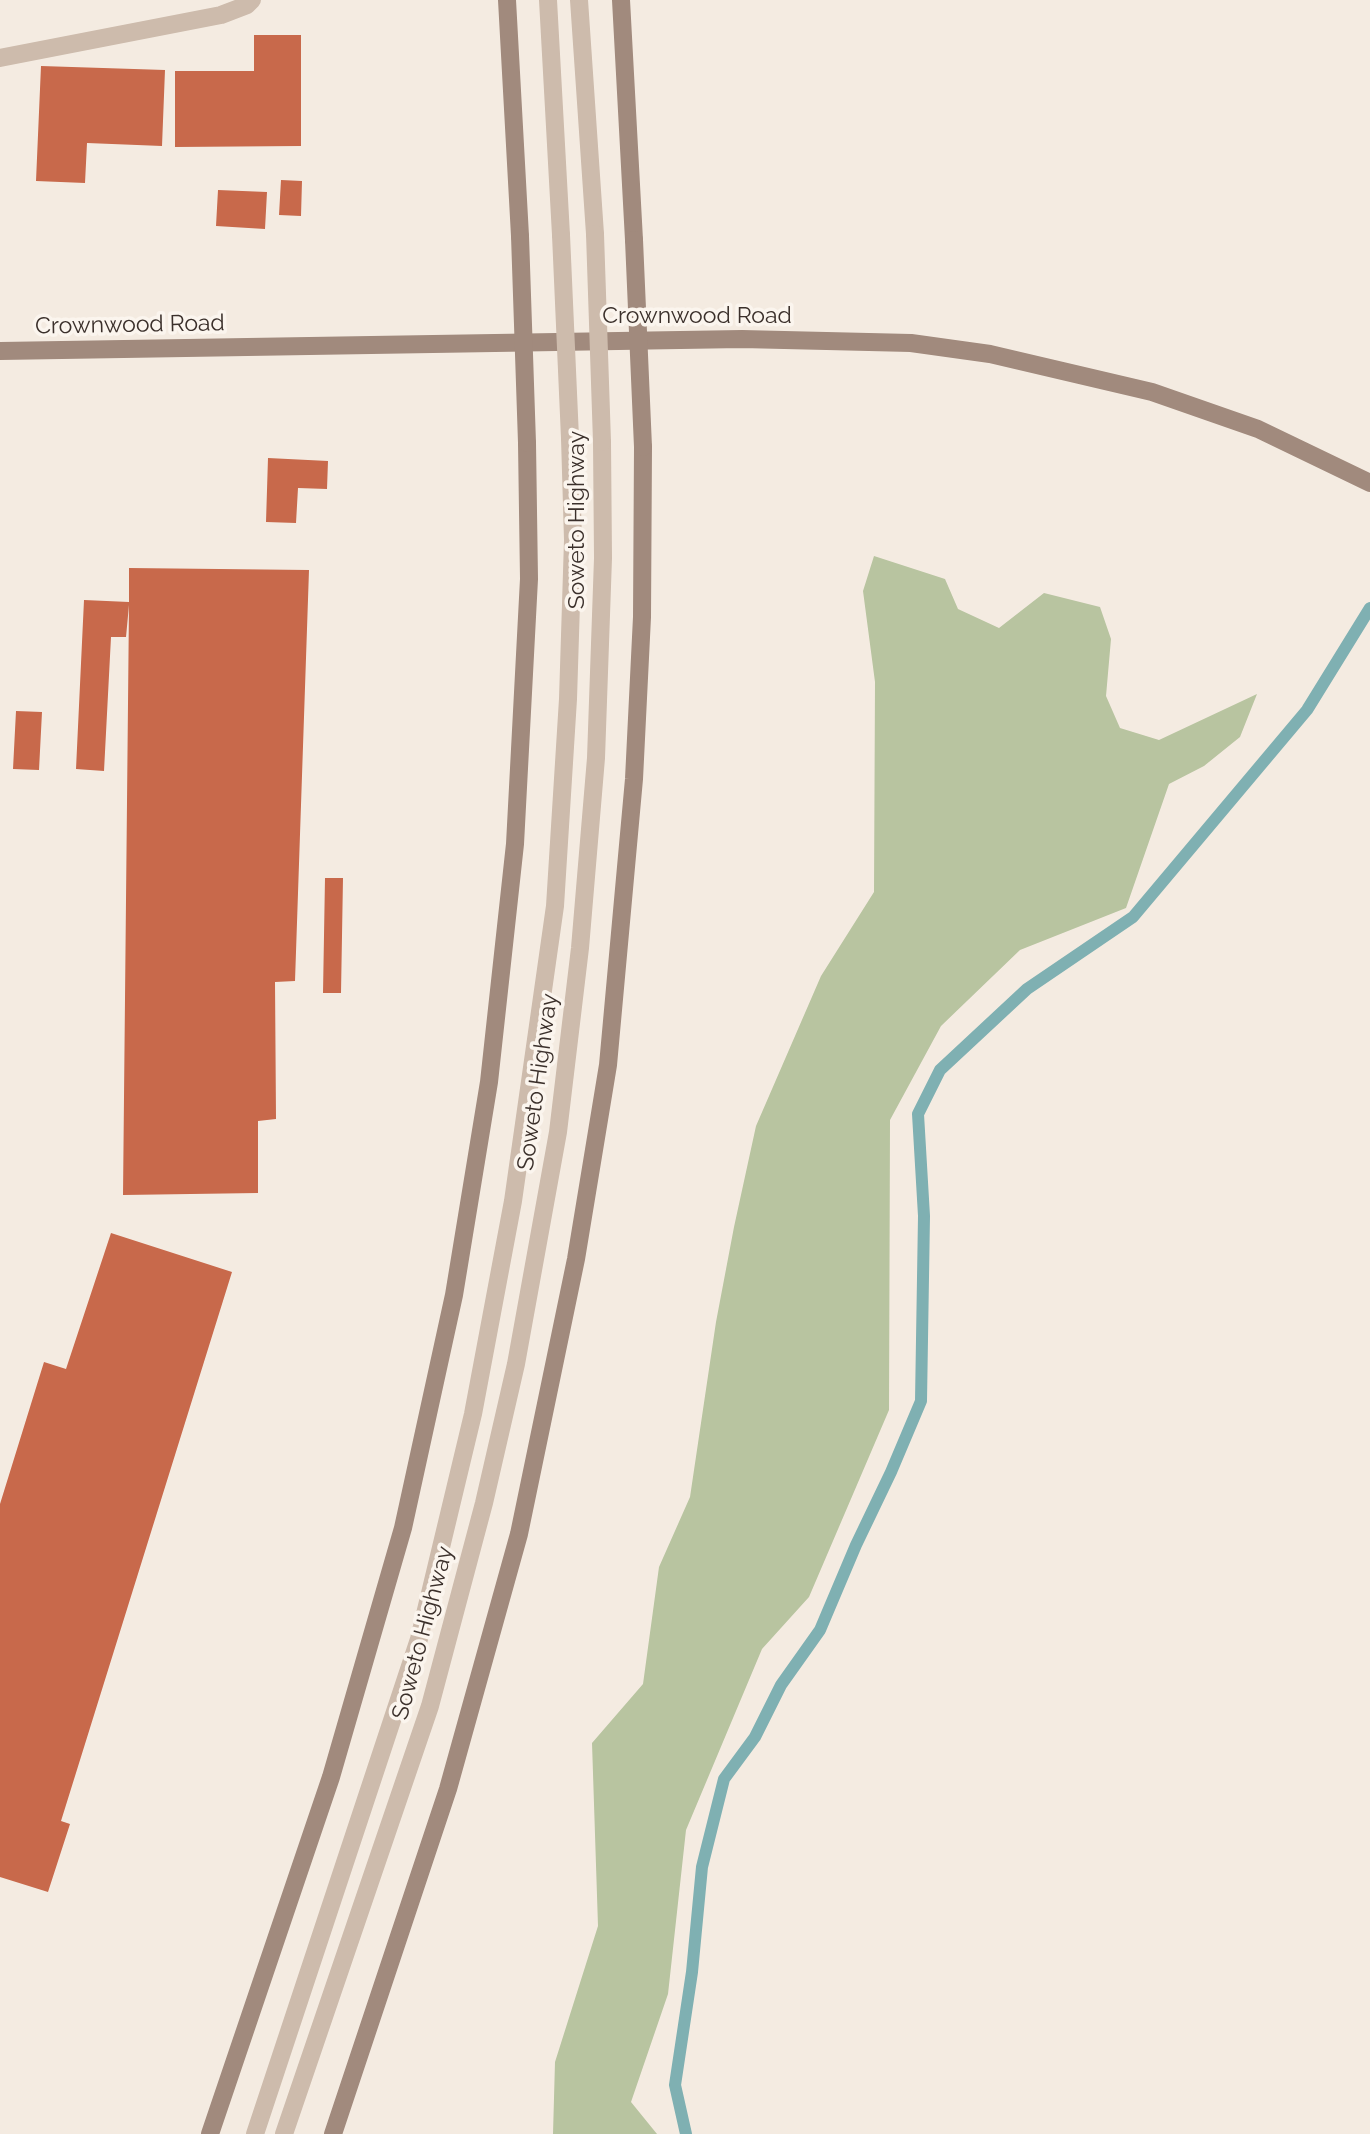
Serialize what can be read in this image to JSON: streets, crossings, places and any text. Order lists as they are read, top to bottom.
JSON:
{
  "streets": {
    "main road": ["Crownwood Road", "Soweto Highway"]
  }
}
